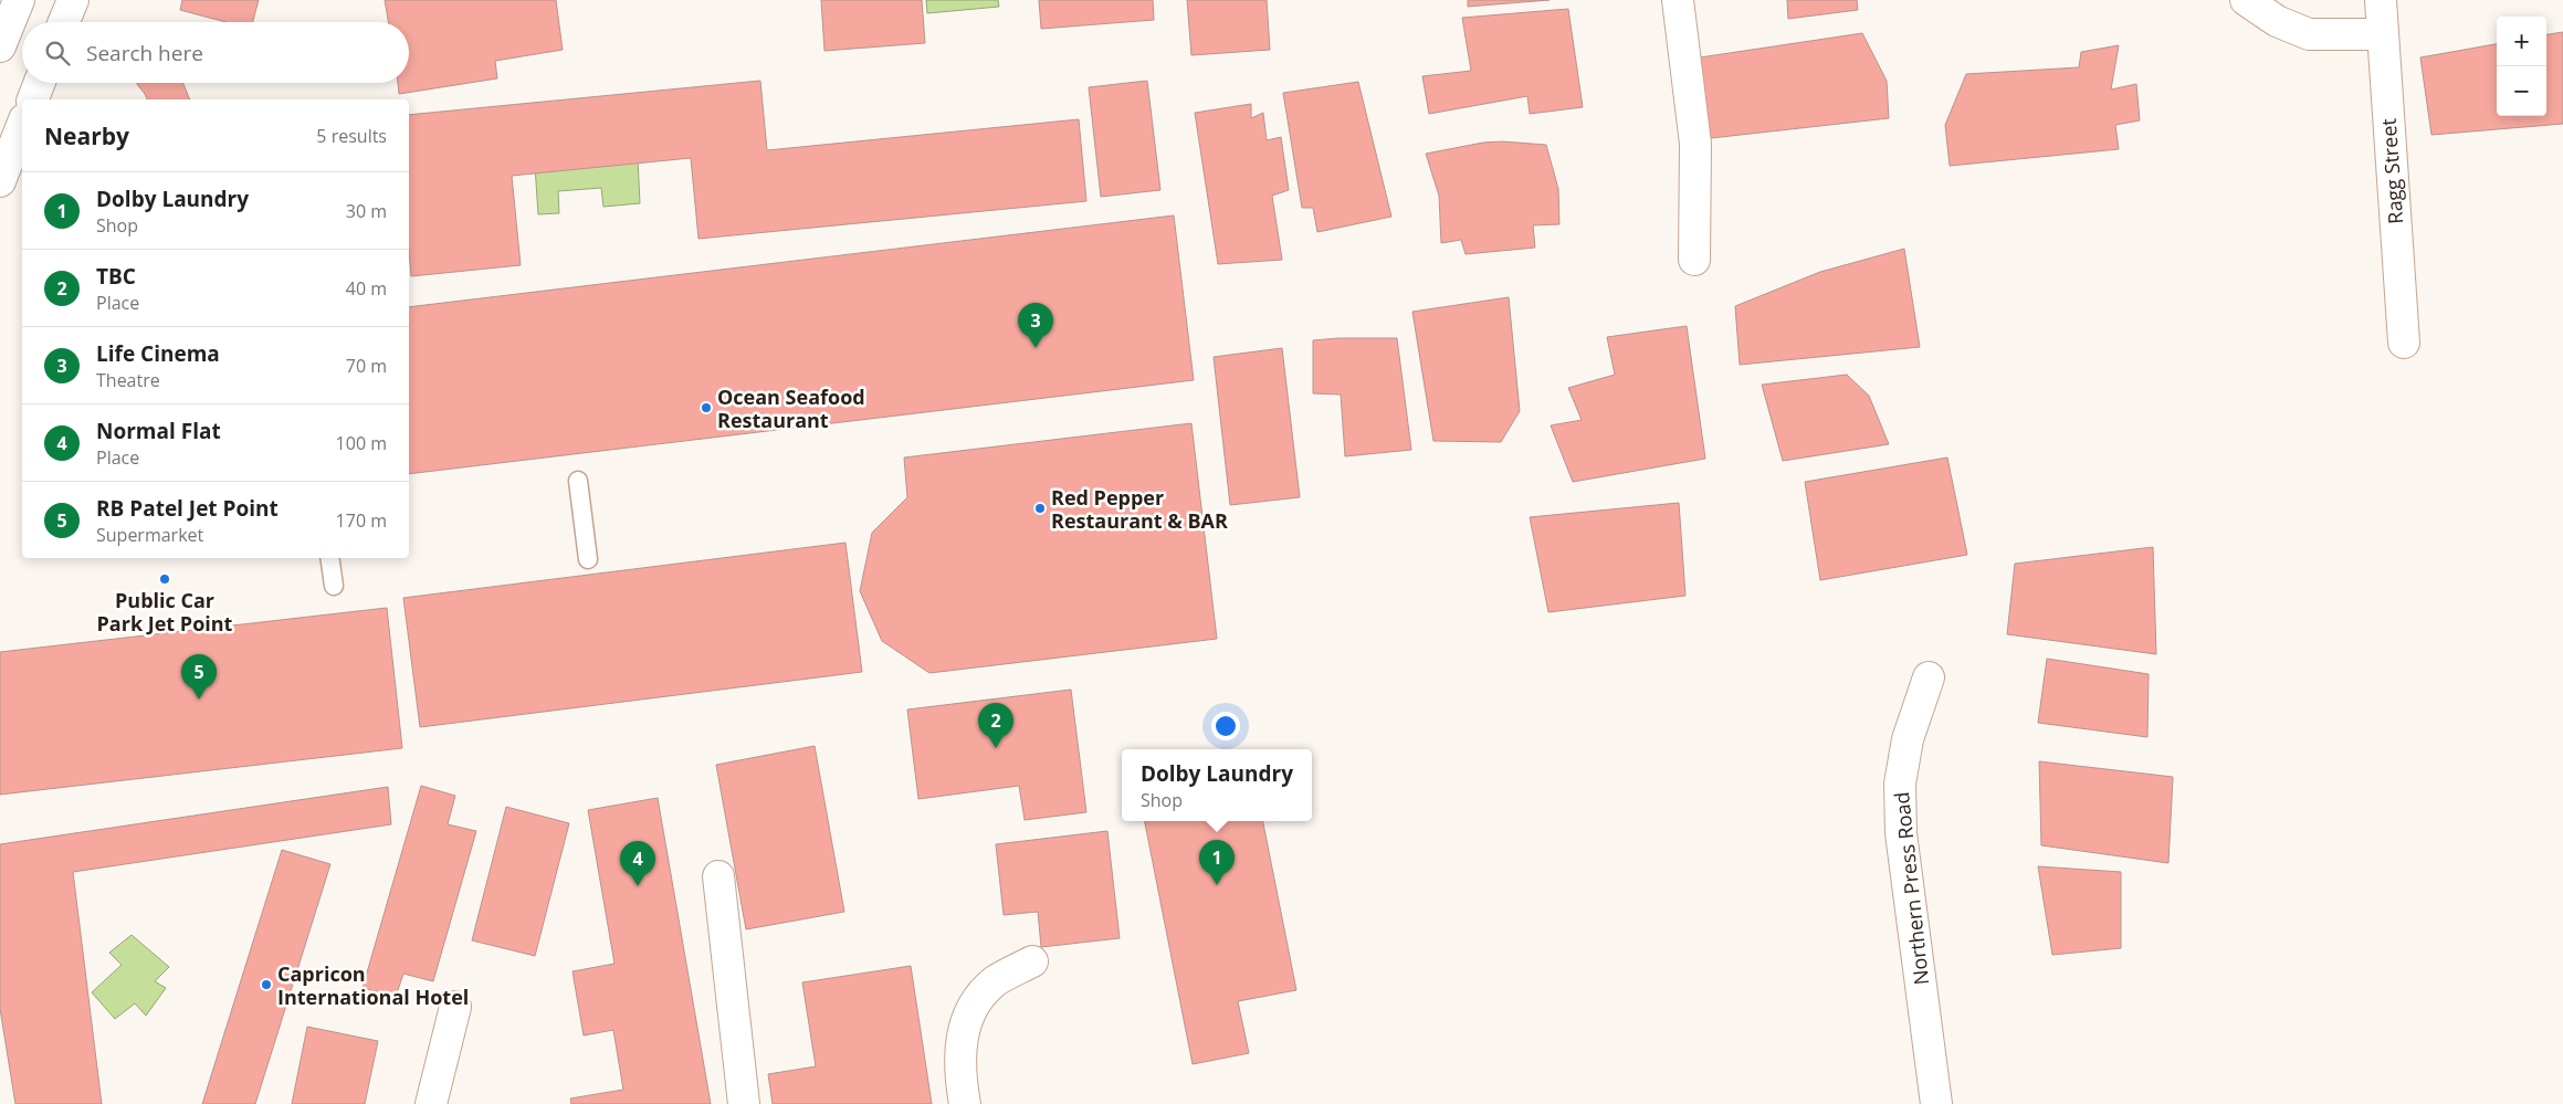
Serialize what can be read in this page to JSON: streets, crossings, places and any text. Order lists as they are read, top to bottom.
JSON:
{
  "streets": {
    "street": ["Ragg Street", "Northern Press Road"]
  },
  "places": [
    "Ocean Seafood Restaurant",
    "Red Pepper Restaurant & BAR",
    "Public Car Park Jet Point",
    "Capricon International Hotel"
  ],
  "page": {
    "map_buttons": ["+", "−"],
    "search": "Search here",
    "heading": ["Nearby", "5 results"],
    "list": [
      {
        "mark": "1",
        "name": "Dolby Laundry",
        "note": "Shop",
        "value": "30 m"
      },
      {
        "mark": "2",
        "name": "TBC",
        "note": "Place",
        "value": "40 m"
      },
      {
        "mark": "3",
        "name": "Life Cinema",
        "note": "Theatre",
        "value": "70 m"
      },
      {
        "mark": "4",
        "name": "Normal Flat",
        "note": "Place",
        "value": "100 m"
      },
      {
        "mark": "5",
        "name": "RB Patel Jet Point",
        "note": "Supermarket",
        "value": "170 m"
      }
    ],
    "pins": [
      "3",
      "5",
      "2",
      "1",
      "4"
    ],
    "popup": ["Dolby Laundry", "Shop"]
  }
}
